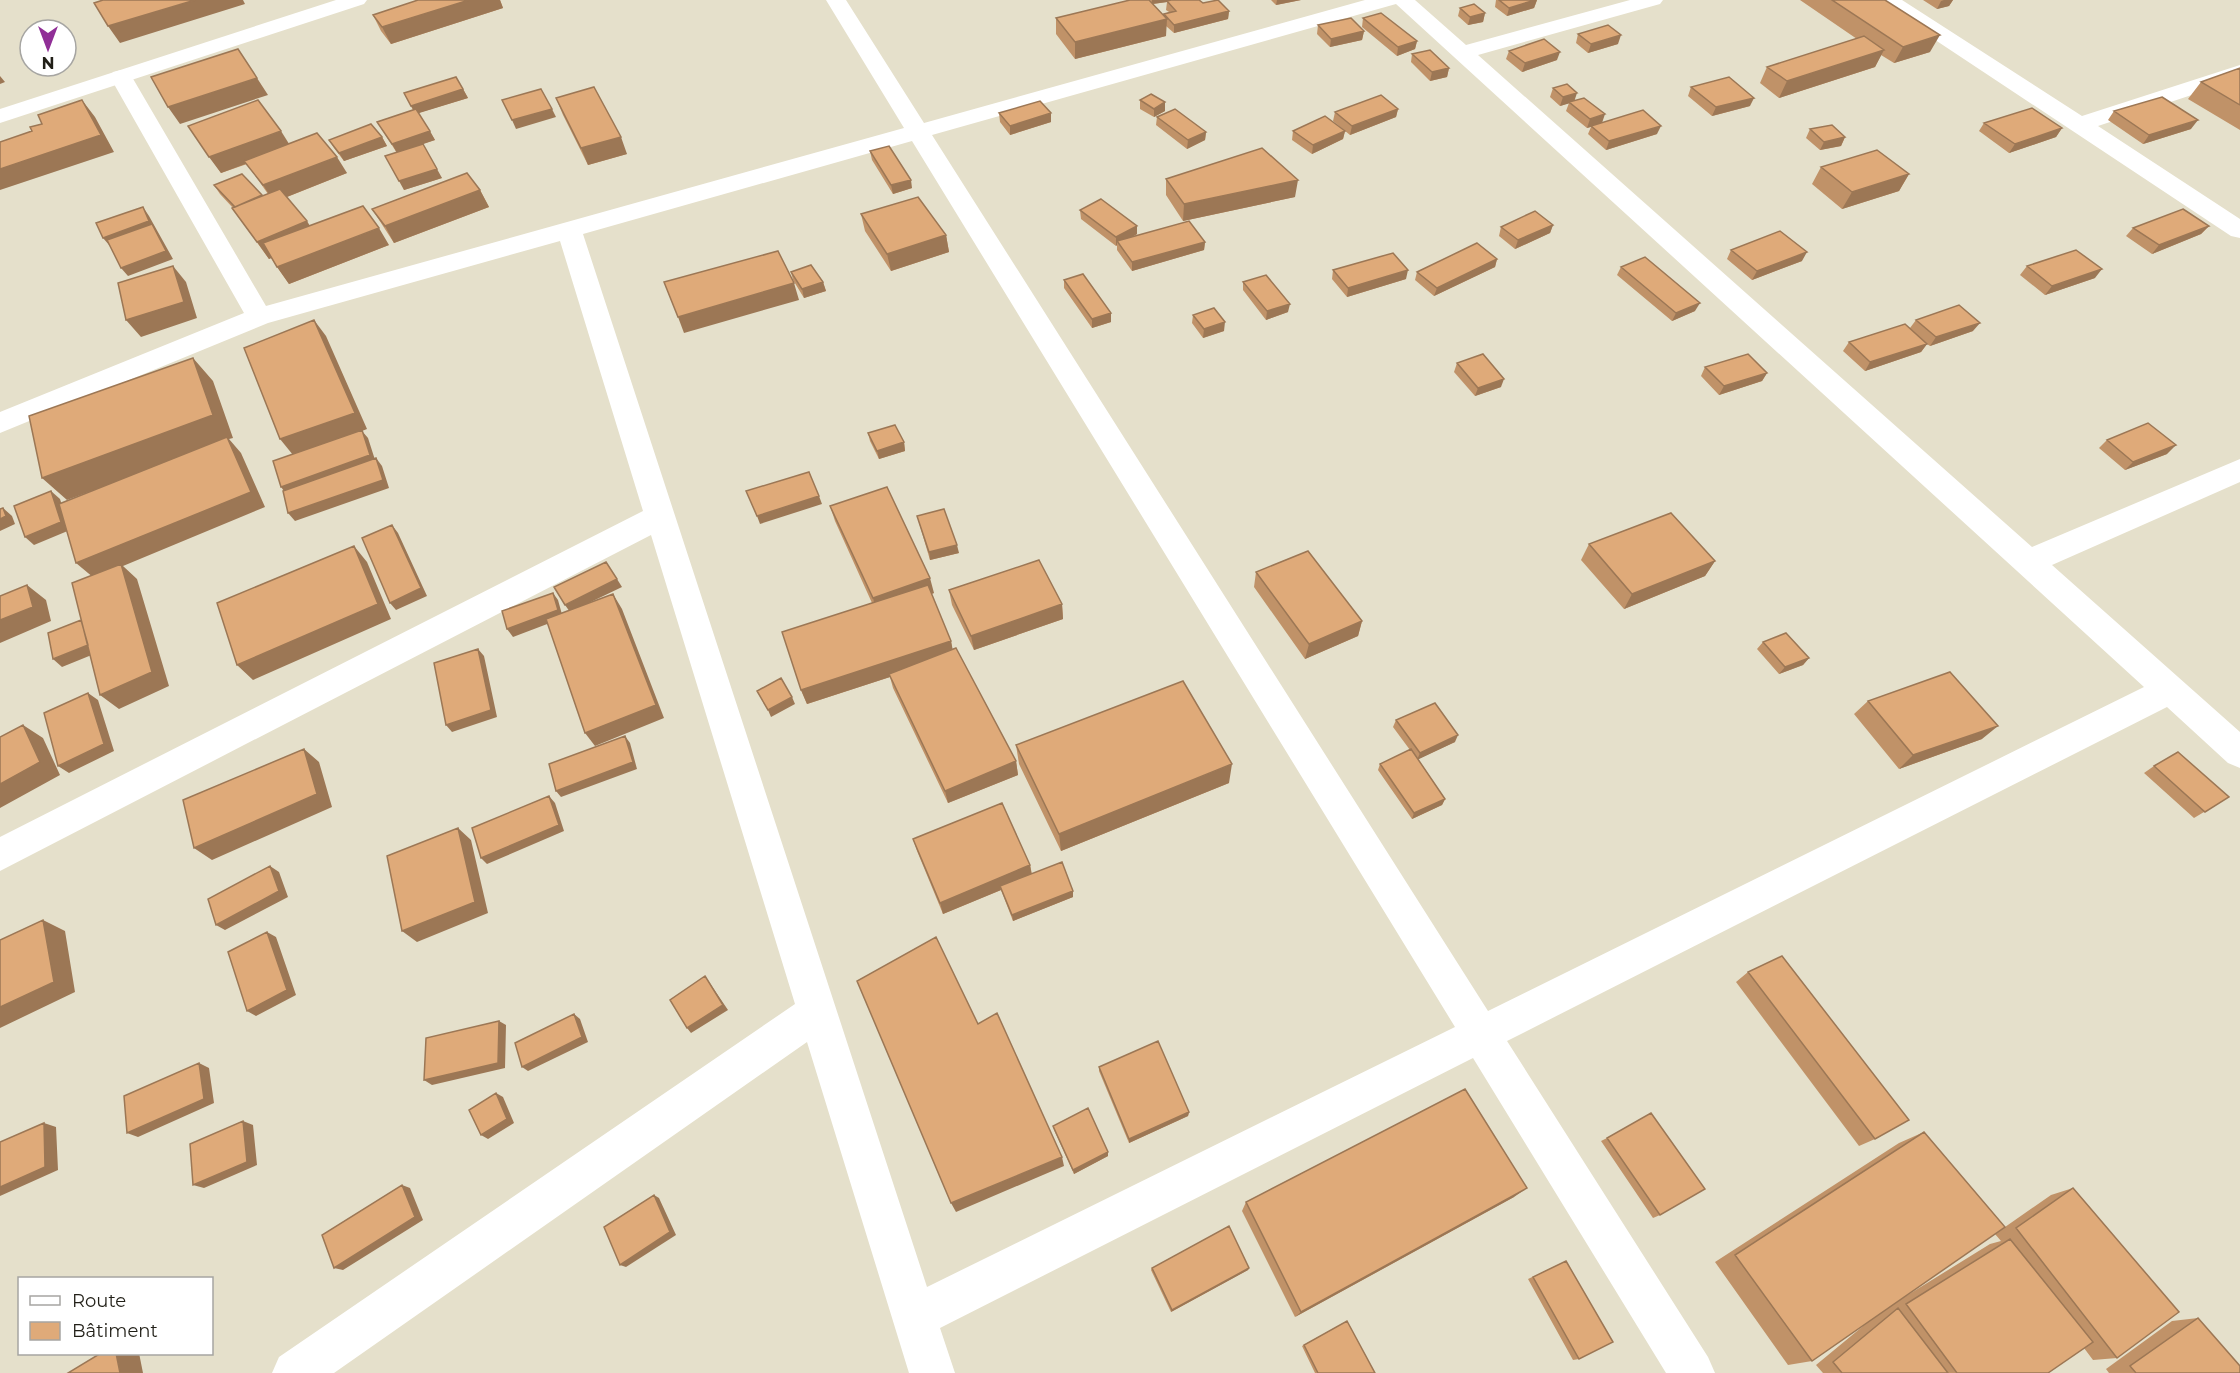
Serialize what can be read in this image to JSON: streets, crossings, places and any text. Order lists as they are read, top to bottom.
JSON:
{
  "legend": ["Route", "Bâtiment"],
  "north": "bottom"
}
